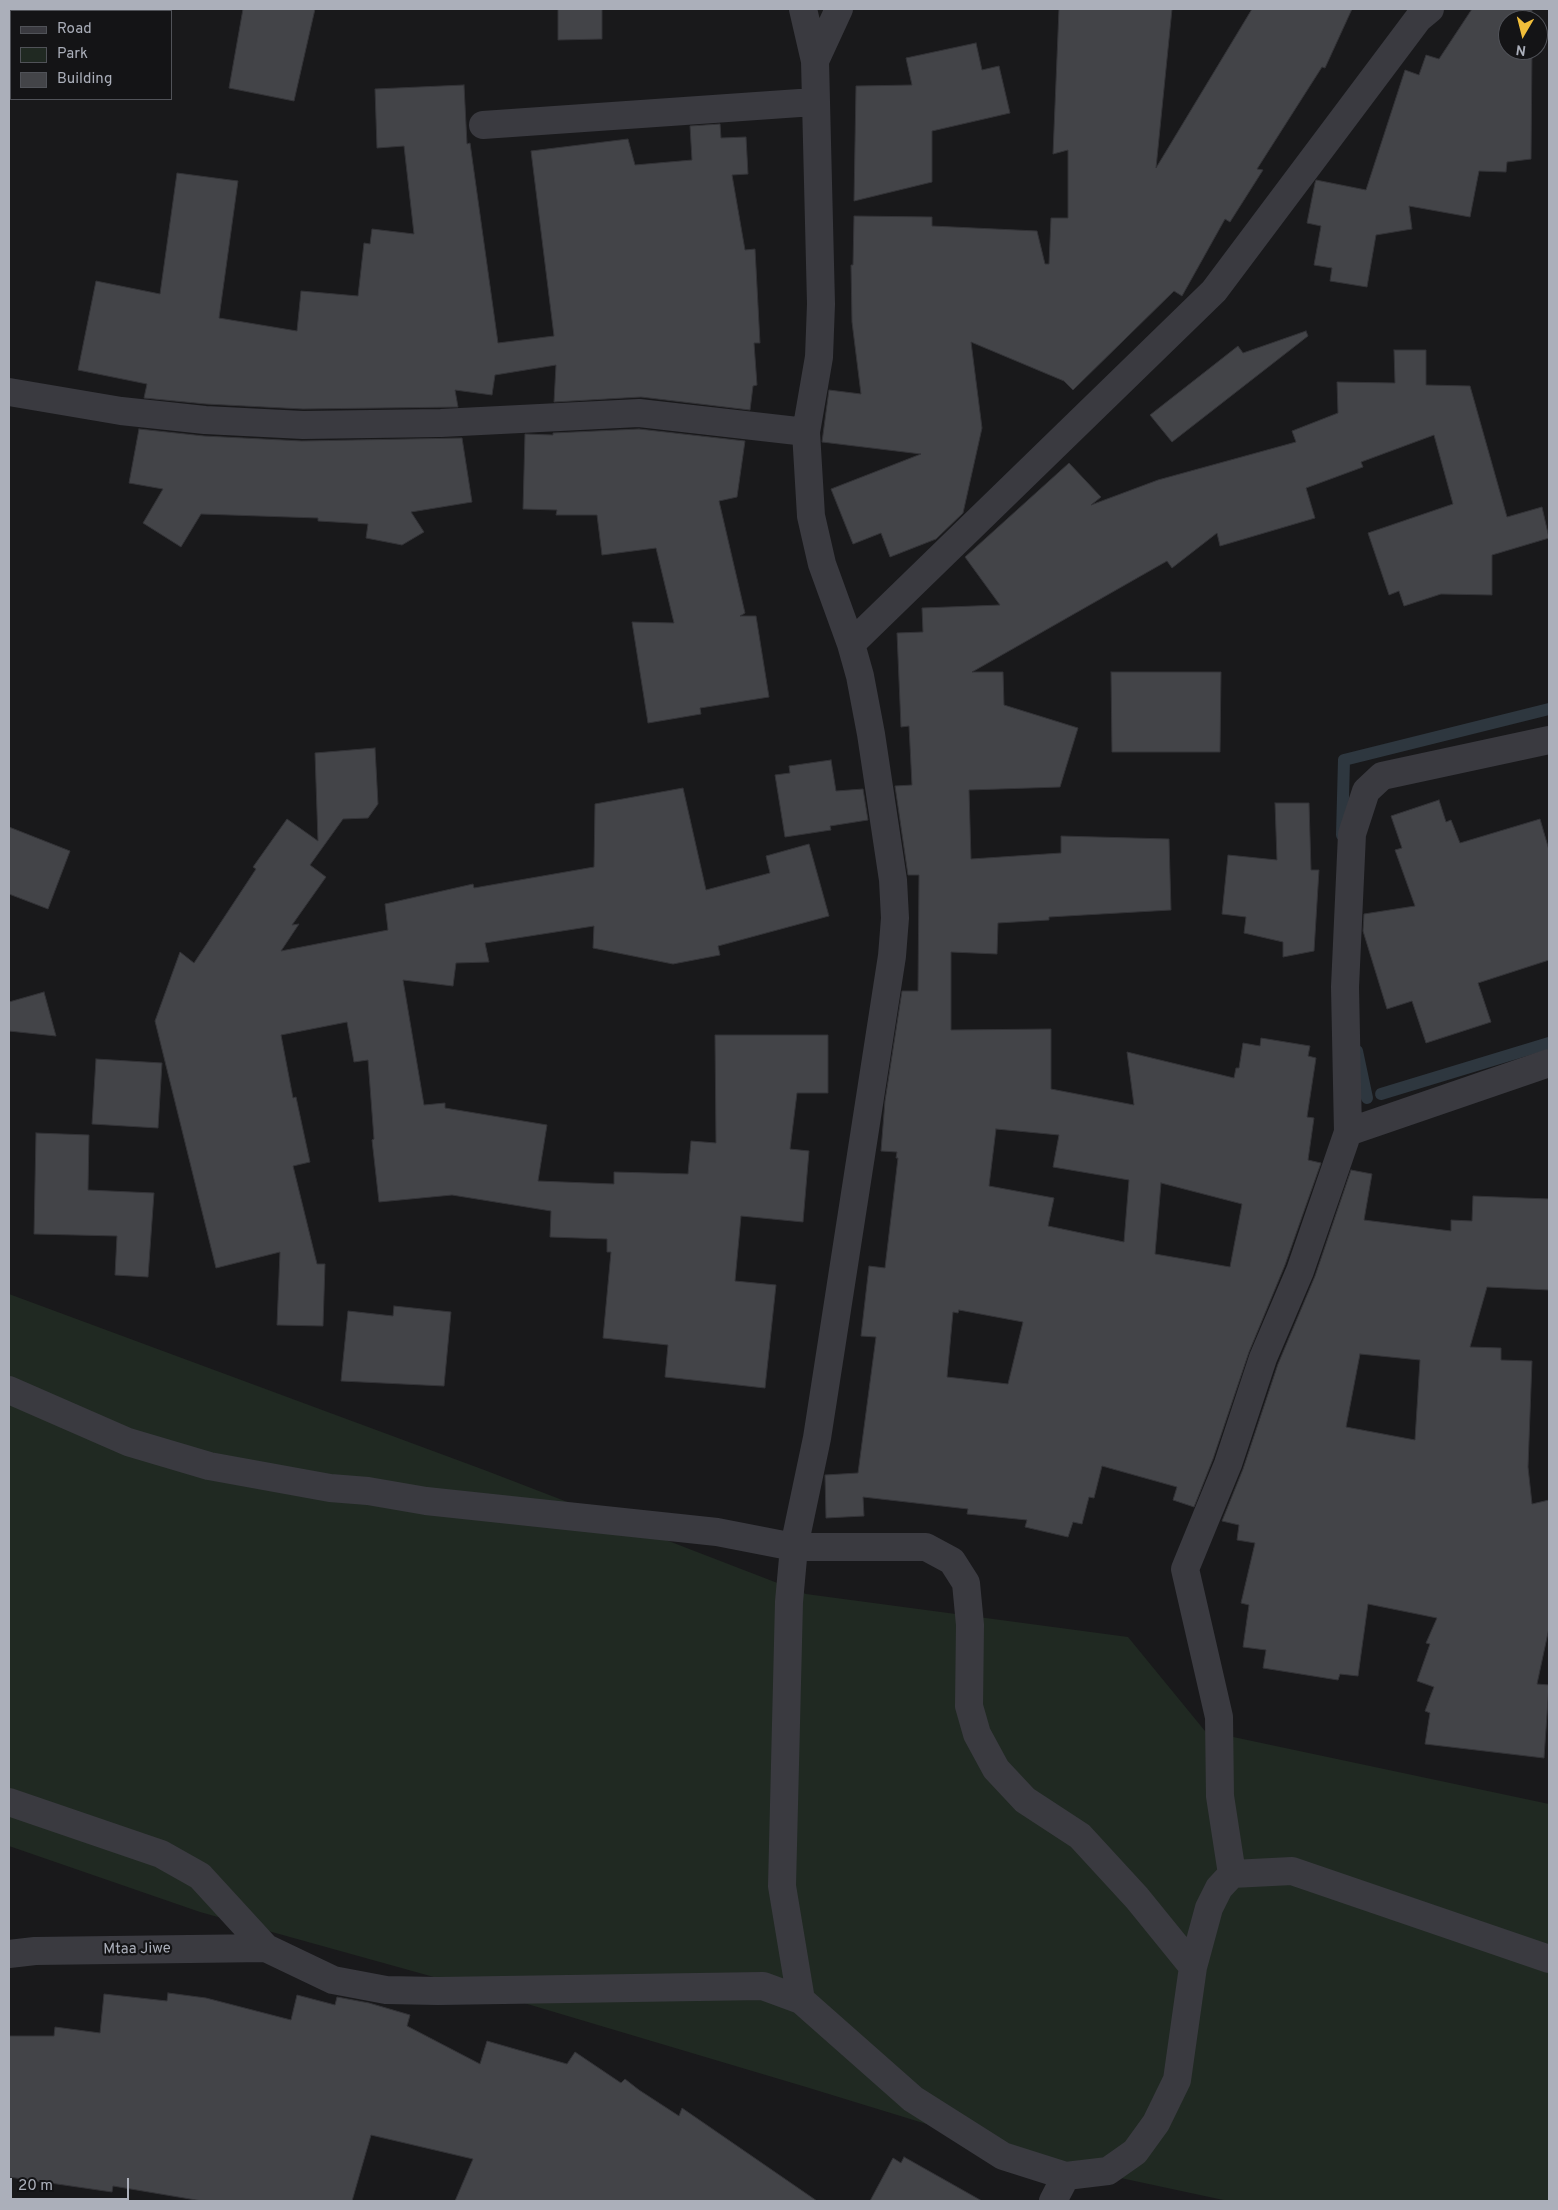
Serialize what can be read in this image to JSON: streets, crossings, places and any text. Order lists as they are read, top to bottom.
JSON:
{
  "streets": {
    "street": ["Mtaa Jiwe"]
  },
  "legend": ["Road", "Park", "Building"],
  "scale_bar": "20 m",
  "north": "bottom"
}
